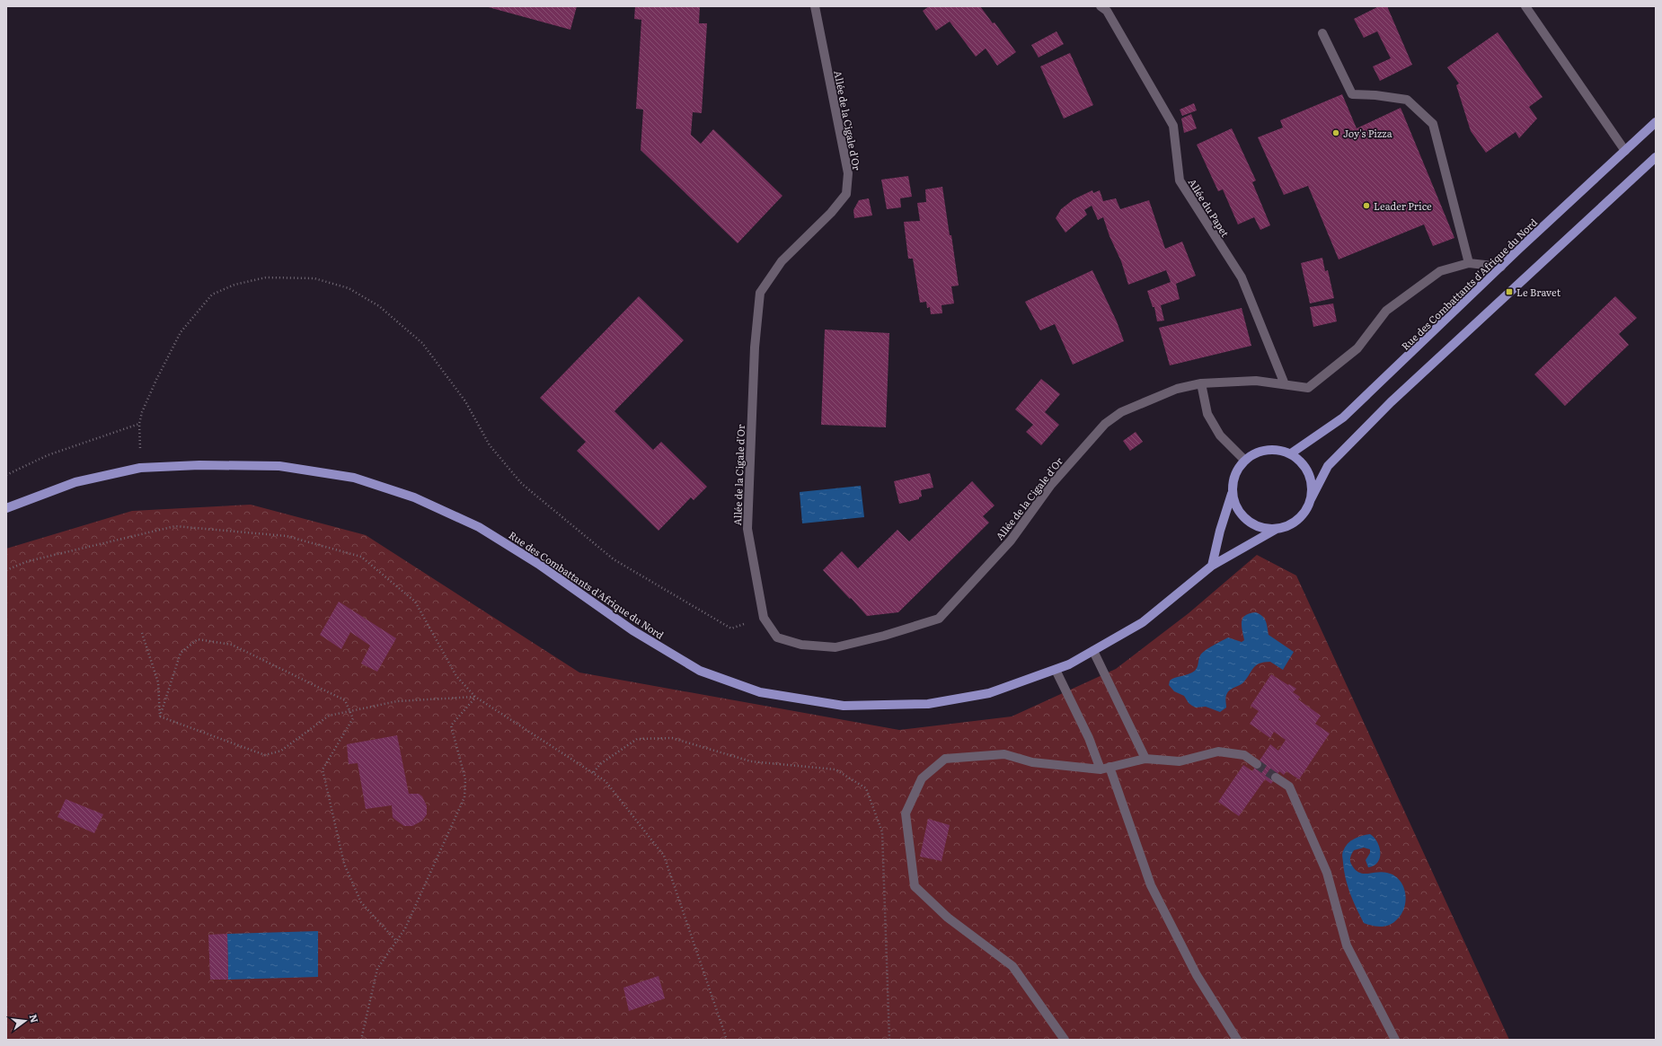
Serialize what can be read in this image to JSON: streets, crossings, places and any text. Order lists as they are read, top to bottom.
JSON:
{
  "streets": {
    "main road": ["Rue des Combattants d'Afrique du Nord"],
    "street": ["Allée de la Cigale d'Or", "Allée du Papet"]
  },
  "crossings": [
    ["Allée de la Cigale d'Or", "Allée du Papet"]
  ],
  "places": {
    "other": ["Joy's Pizza", "Leader Price"],
    "transit": ["Le Bravet"]
  },
  "north": "right"
}
